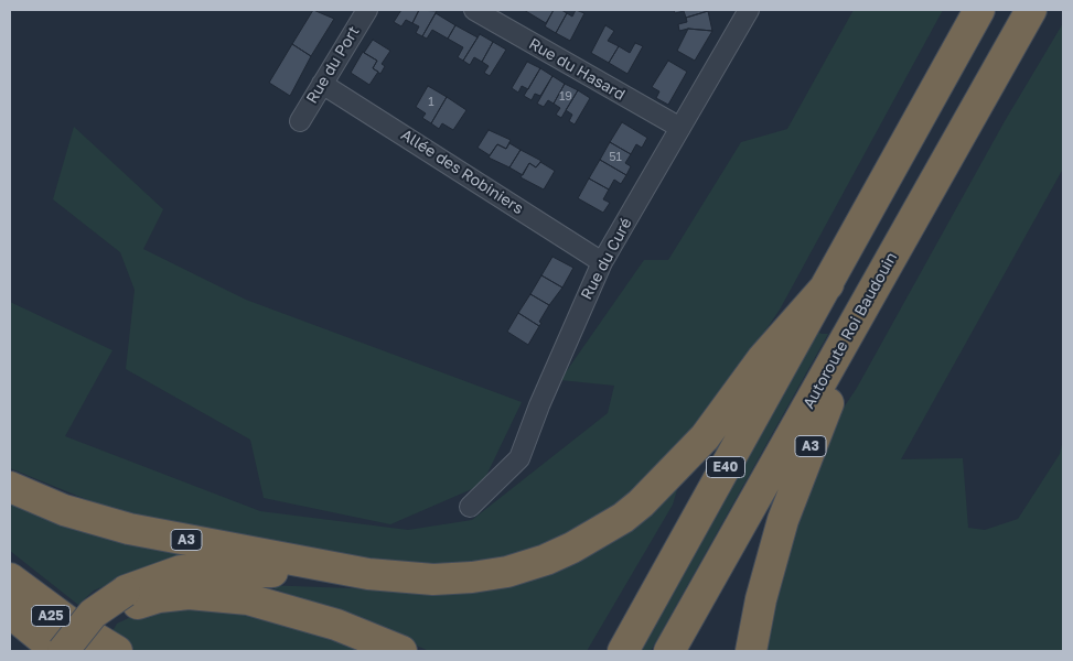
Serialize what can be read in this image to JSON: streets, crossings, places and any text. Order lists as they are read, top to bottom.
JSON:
{
  "streets": {
    "highway": [
      "Autoroute Roi Baudouin",
      "A3",
      "E40",
      "A25"
    ],
    "street": [
      "Rue du Port",
      "Rue du Hasard",
      "Allée des Robiniers",
      "Rue du Curé"
    ]
  },
  "crossings": [
    ["Rue du Port", "Allée des Robiniers"],
    ["Rue du Hasard", "Rue du Curé"],
    ["Allée des Robiniers", "Rue du Curé"],
    ["Autoroute Roi Baudouin", "A3"],
    ["A3", "E40"],
    ["A3", "A25"]
  ],
  "house_numbers": ["19", "1", "51"]
}
